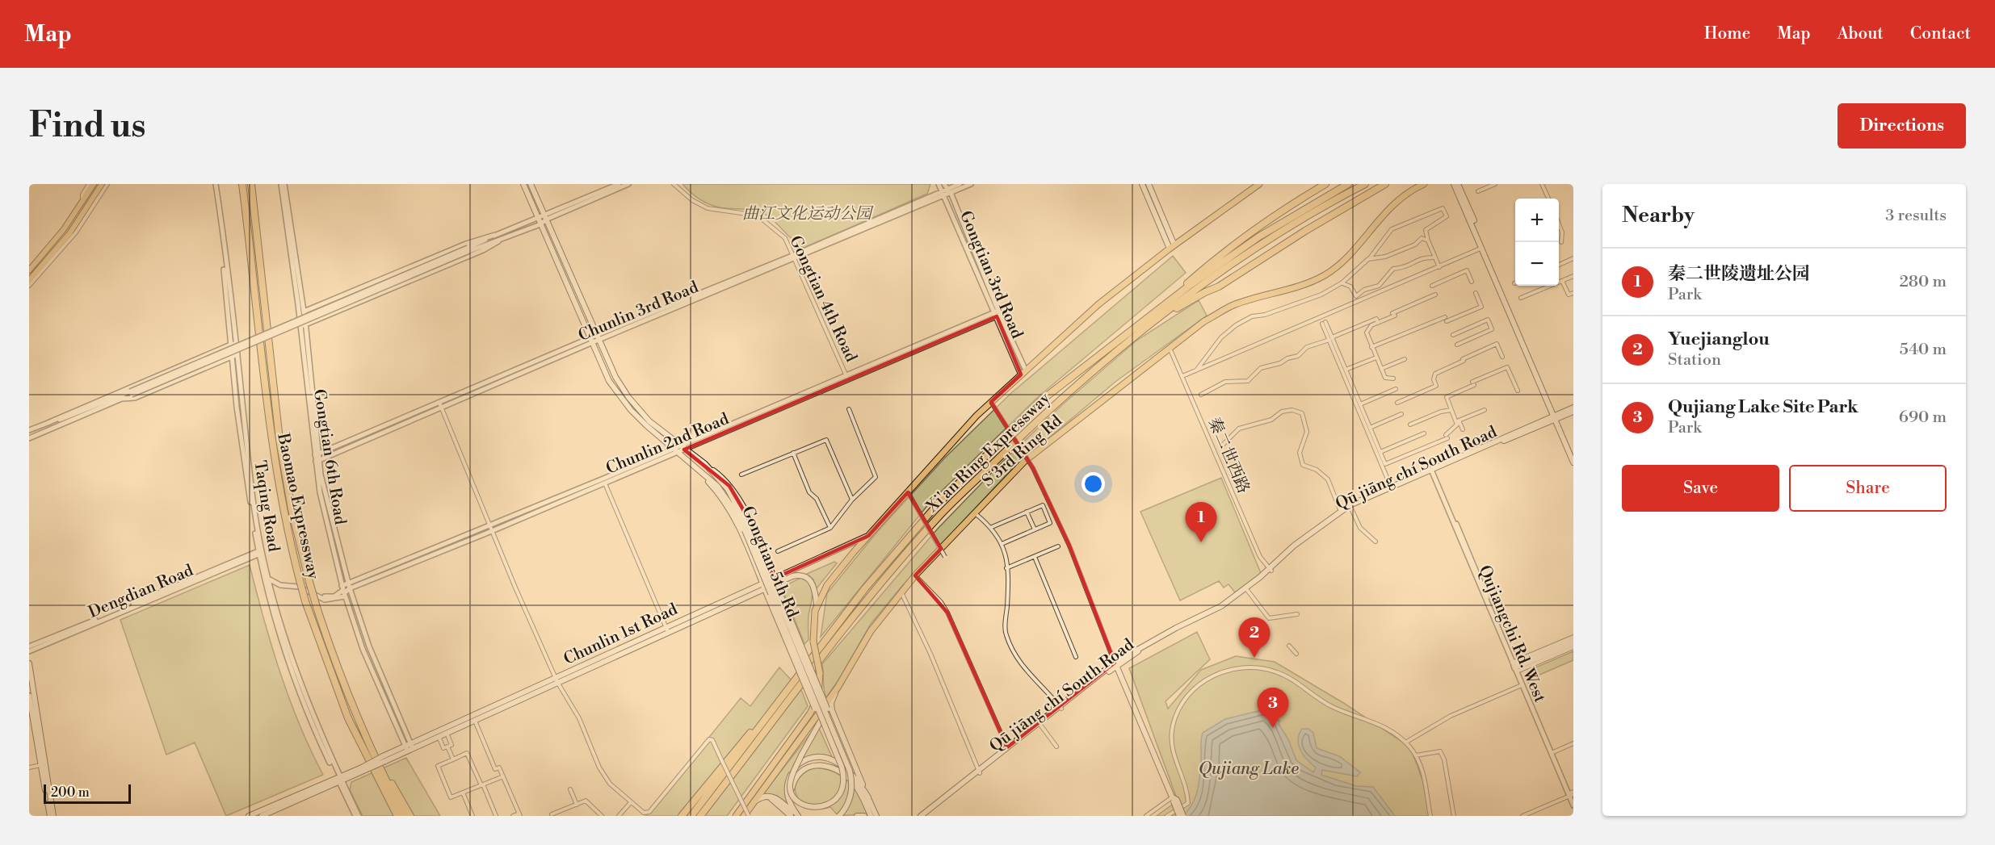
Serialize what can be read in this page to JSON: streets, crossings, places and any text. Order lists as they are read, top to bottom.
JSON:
{
  "streets": {
    "highway": ["S 3rd Ring Rd", "Xi'an Ring Expressway", "Baomao Expressway"],
    "main road": ["Qū jiāng chí South Road", "Gongtian 5th Rd.", "Chunlin 1st Road"],
    "street": [
      "Gongtian 3rd Road",
      "Gongtian 4th Road",
      "Chunlin 3rd Road",
      "Chunlin 2nd Road",
      "秦二世西路",
      "Gongtian 6th Road",
      "Taqing Road",
      "Dengdian Road",
      "Qujiangchi Rd. West"
    ]
  },
  "crossings": [
    ["Gongtian 3rd Road", "Chunlin 3rd Road"],
    ["Gongtian 3rd Road", "Chunlin 2nd Road"],
    ["Gongtian 4th Road", "Chunlin 3rd Road"],
    ["Gongtian 4th Road", "Chunlin 2nd Road"],
    ["Chunlin 3rd Road", "Gongtian 6th Road"],
    ["Chunlin 3rd Road", "Gongtian 5th Rd."],
    ["Chunlin 2nd Road", "Gongtian 6th Road"],
    ["Chunlin 2nd Road", "Gongtian 5th Rd."],
    ["S 3rd Ring Rd", "秦二世西路"],
    ["秦二世西路", "Qū jiāng chí South Road"],
    ["Gongtian 6th Road", "Chunlin 1st Road"],
    ["Qū jiāng chí South Road", "Qujiangchi Rd. West"],
    ["Taqing Road", "Dengdian Road"],
    ["Taqing Road", "Chunlin 1st Road"]
  ],
  "water": ["Qujiang Lake"],
  "parks": ["曲江文化运动公园"],
  "scale_bar": "200 m",
  "page": {
    "header": "Map",
    "nav": [
      "Home",
      "Map",
      "About",
      "Contact"
    ],
    "buttons": [
      "Directions",
      ["Save", "Share"]
    ],
    "title": "Find us",
    "heading": ["Nearby", "3 results"],
    "map_buttons": ["+", "−"],
    "list": [
      {
        "mark": "1",
        "name": "秦二世陵遗址公园",
        "note": "Park",
        "value": "280 m"
      },
      {
        "mark": "2",
        "name": "Yuejianglou",
        "note": "Station",
        "value": "540 m"
      },
      {
        "mark": "3",
        "name": "Qujiang Lake Site Park",
        "note": "Park",
        "value": "690 m"
      }
    ],
    "pins": ["1", "2", "3"],
    "scale": "200 m"
  }
}
